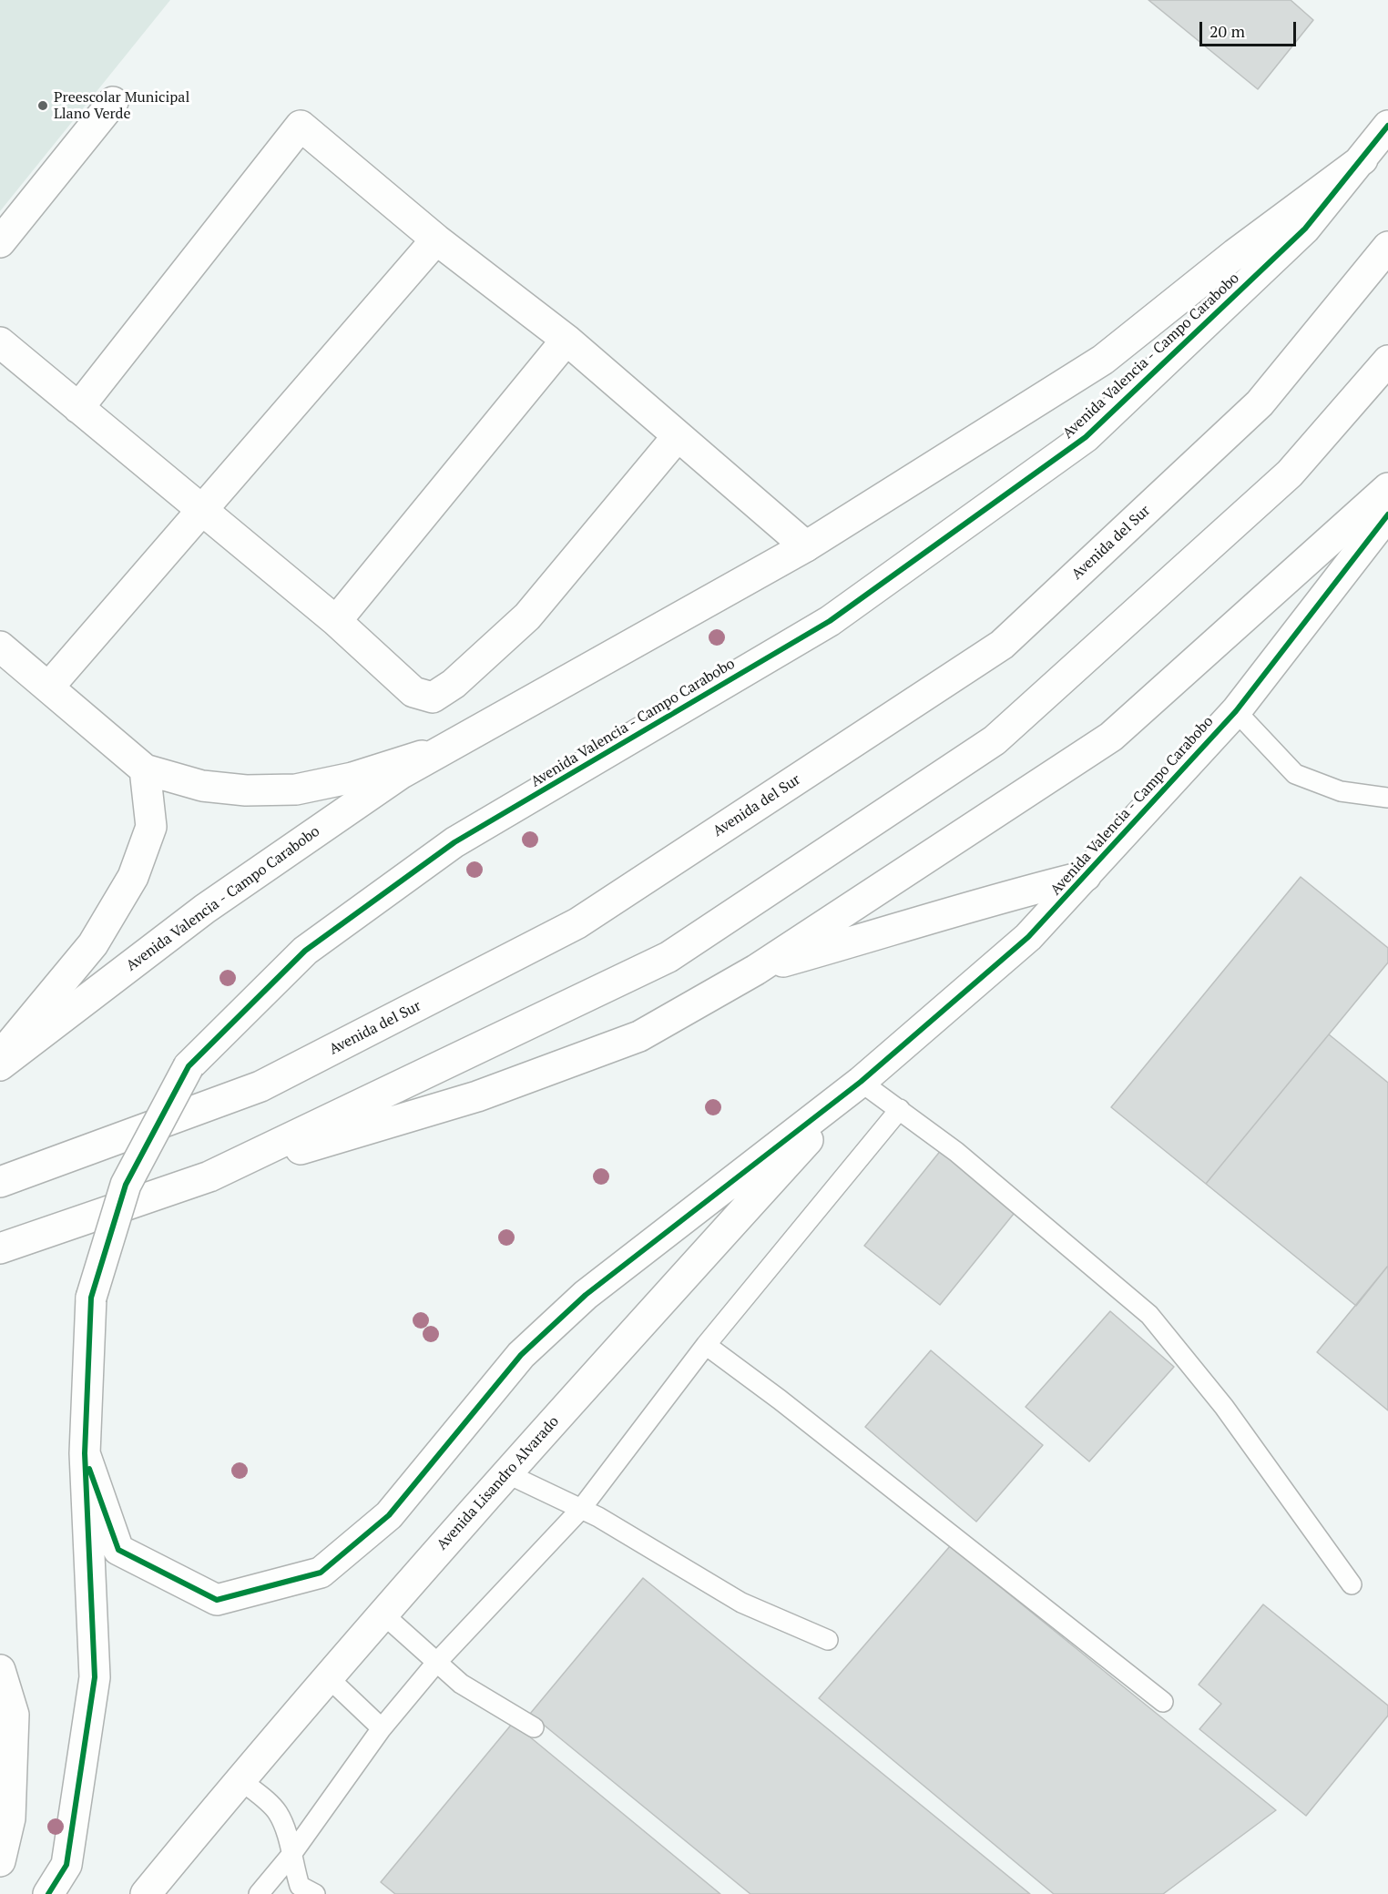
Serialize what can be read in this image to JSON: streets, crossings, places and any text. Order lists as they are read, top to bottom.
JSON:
{
  "streets": {
    "main road": ["Avenida Valencia - Campo Carabobo", "Avenida del Sur", "Avenida Lisandro Alvarado"]
  },
  "crossings": [
    ["Avenida Valencia - Campo Carabobo", "Avenida Lisandro Alvarado"]
  ],
  "places": ["Preescolar Municipal Llano Verde"],
  "scale_bar": "20 m"
}
